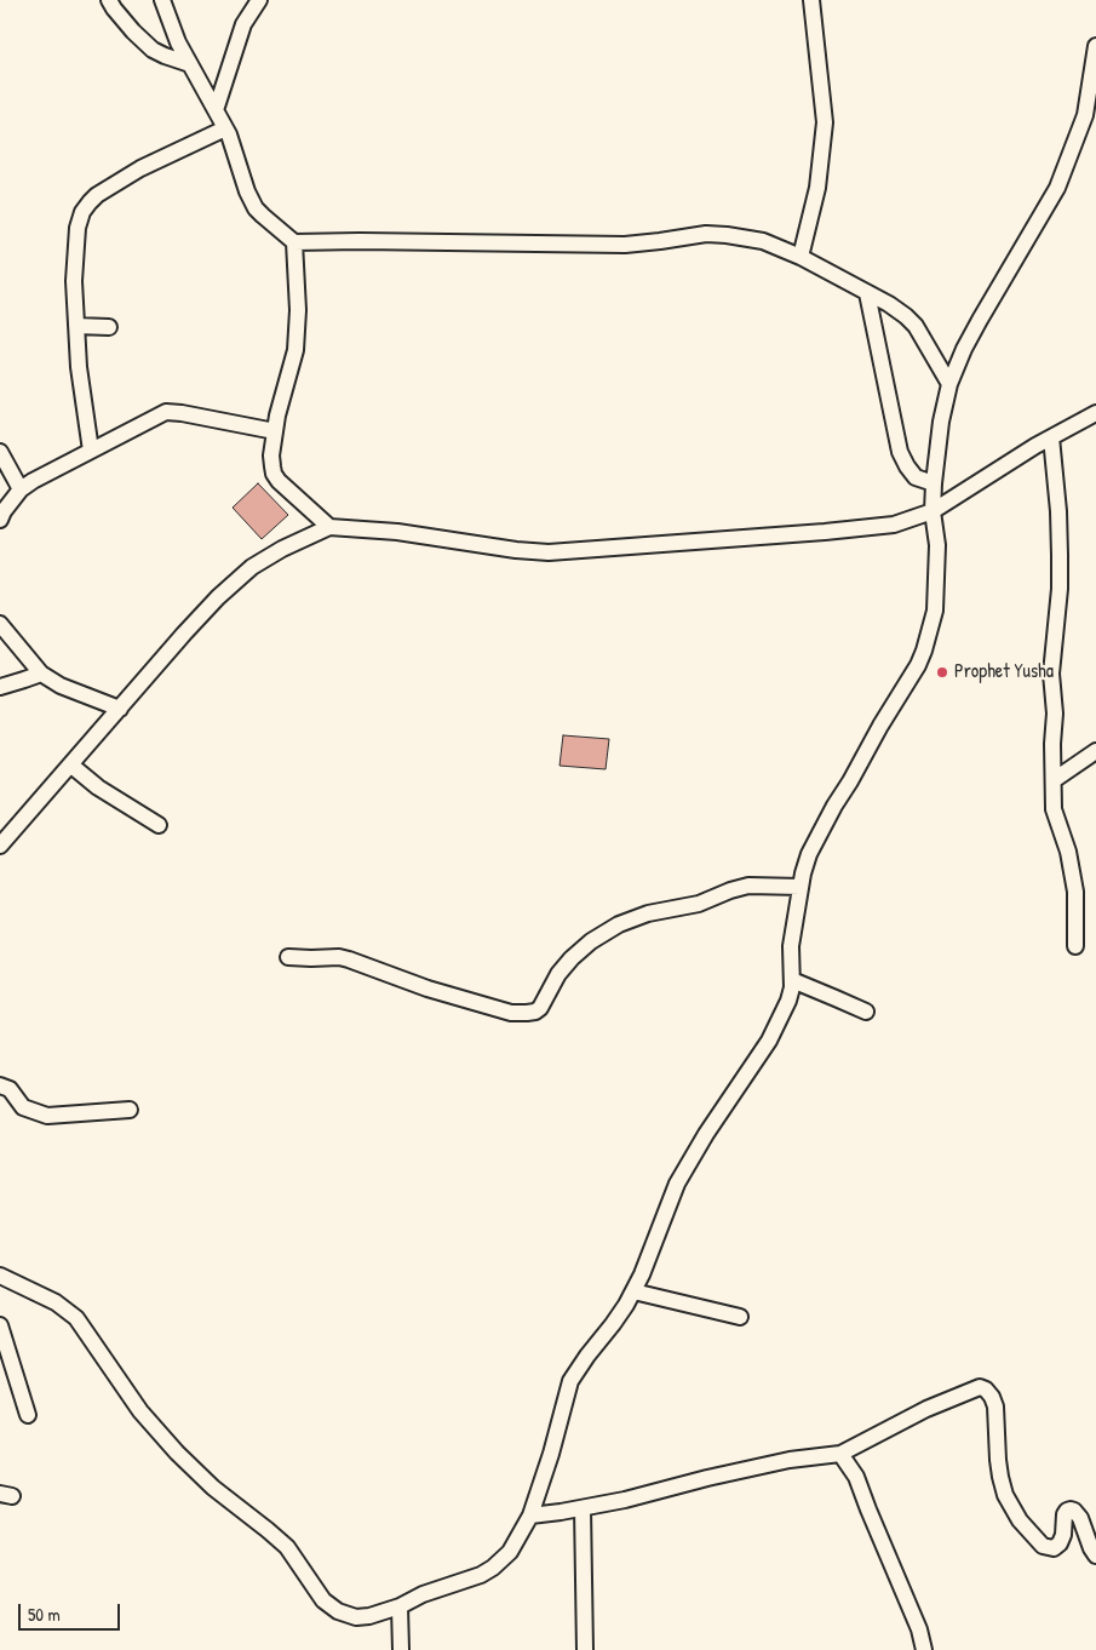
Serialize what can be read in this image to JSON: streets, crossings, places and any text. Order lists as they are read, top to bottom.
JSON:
{
  "places": ["Prophet Yusha"],
  "scale_bar": "50 m"
}
